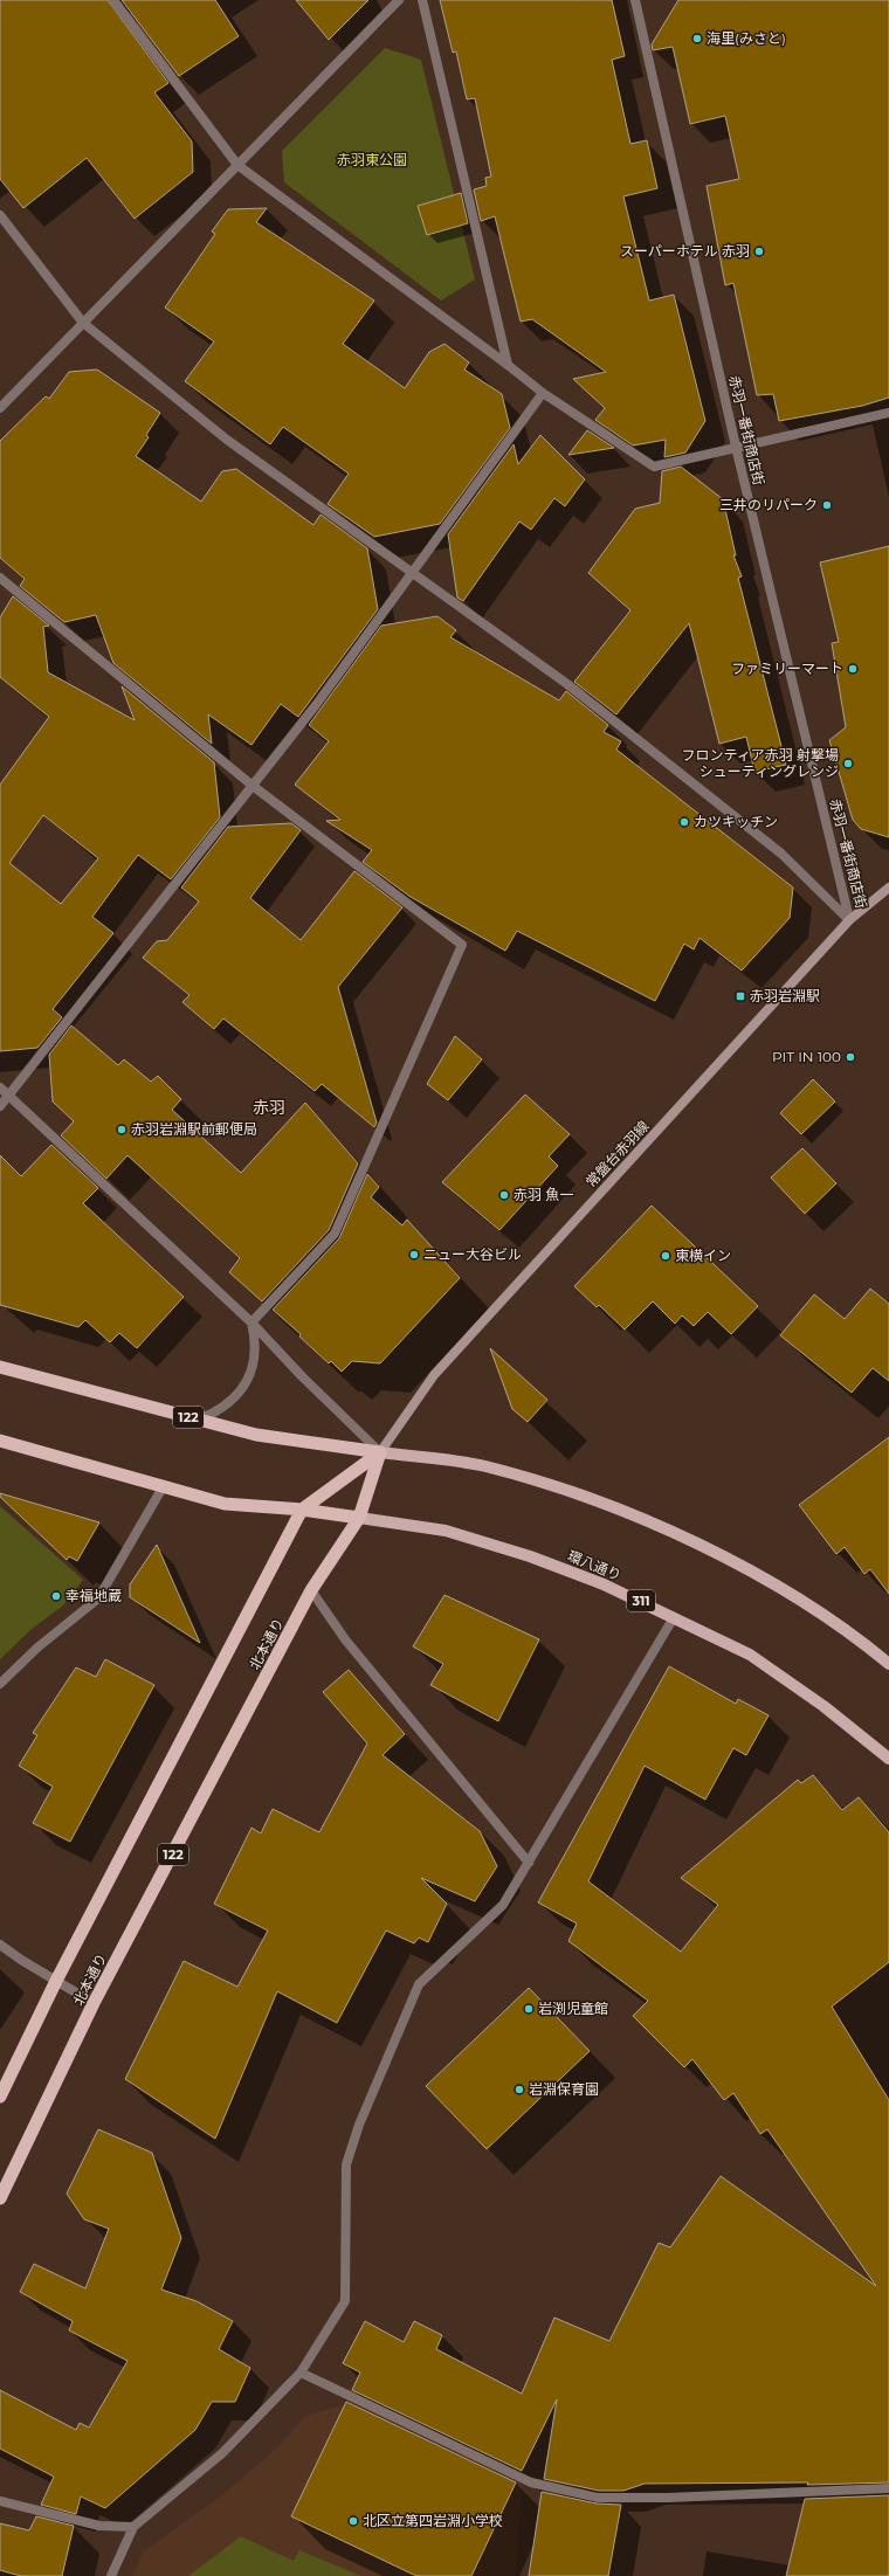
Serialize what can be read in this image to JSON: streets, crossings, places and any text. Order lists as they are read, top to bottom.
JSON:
{
  "streets": {
    "highway": ["122", "北本通り"],
    "main road": ["常盤台赤羽線", "環八通り", "311"],
    "street": ["赤羽一番街商店街"]
  },
  "crossings": [
    ["赤羽一番街商店街", "常盤台赤羽線"],
    ["常盤台赤羽線", "122"],
    ["常盤台赤羽線", "北本通り"],
    ["122", "北本通り"],
    ["環八通り", "北本通り"]
  ],
  "districts": ["赤羽"],
  "parks": ["赤羽東公園"],
  "places": {
    "other": [
      "海里(みさと)",
      "スーパーホテル 赤羽",
      "三井のリパーク",
      "ファミリーマート",
      "フロンティア赤羽 射撃場 シューティングレンジ",
      "カツキッチン",
      "PIT IN 100",
      "赤羽岩淵駅前郵便局",
      "赤羽 魚一",
      "ニュー大谷ビル",
      "東横イン",
      "幸福地蔵",
      "岩渕児童館",
      "岩淵保育園",
      "北区立第四岩淵小学校"
    ],
    "transit": ["赤羽岩淵駅"]
  }
}
